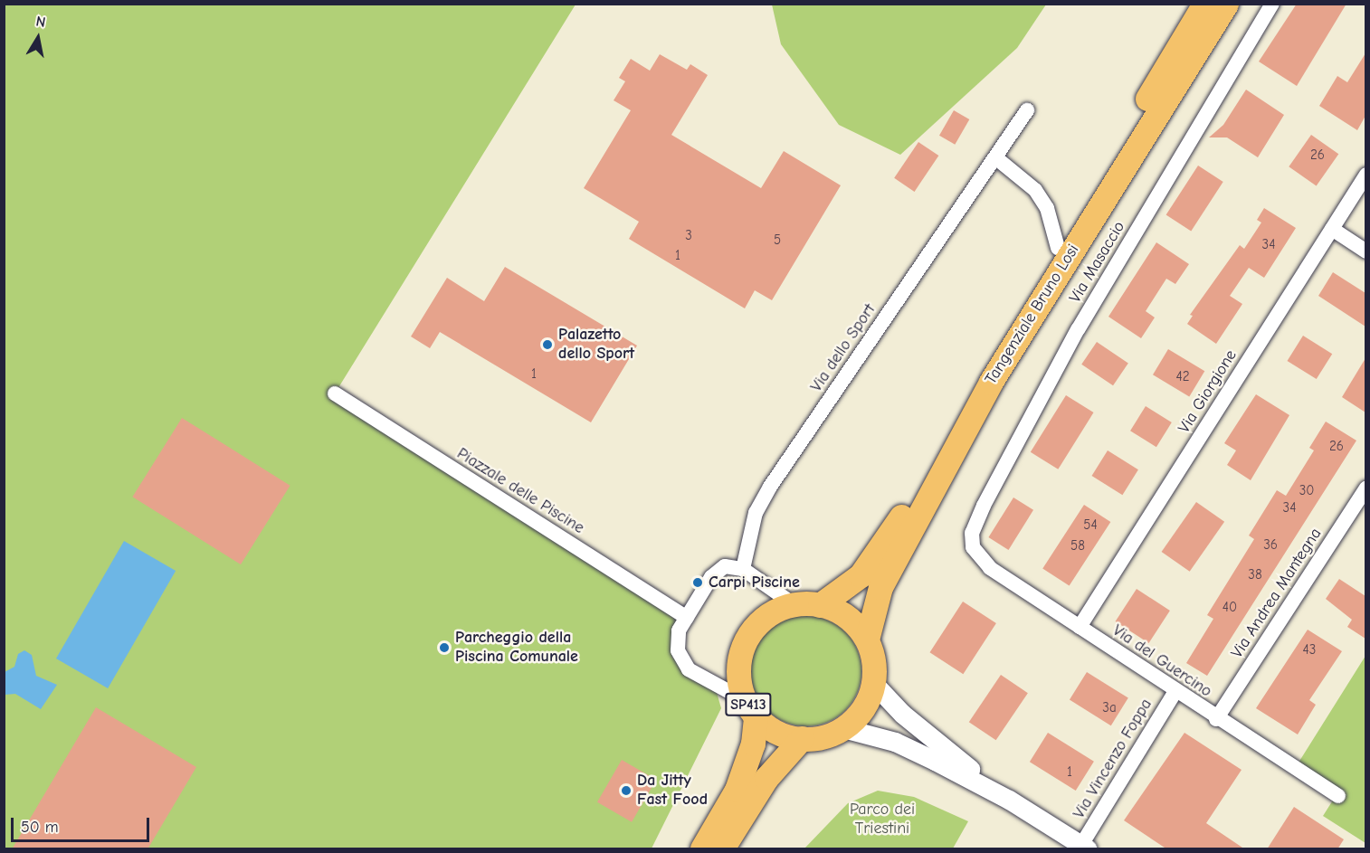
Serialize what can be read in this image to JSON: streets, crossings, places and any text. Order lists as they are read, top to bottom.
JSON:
{
  "streets": {
    "main road": ["Tangenziale Bruno Losi", "SP413"],
    "street": [
      "Via Masaccio",
      "Via dello Sport",
      "Via Giorgione",
      "Piazzale delle Piscine",
      "Via Andrea Mantegna",
      "Via del Guercino",
      "Via Vincenzo Foppa"
    ]
  },
  "crossings": [
    ["Via Masaccio", "Via del Guercino"],
    ["Tangenziale Bruno Losi", "SP413"],
    ["Via Giorgione", "Via del Guercino"],
    ["Via Andrea Mantegna", "Via del Guercino"],
    ["Via del Guercino", "Via Vincenzo Foppa"]
  ],
  "parks": ["Parco dei Triestini"],
  "places": [
    "Palazetto dello Sport",
    "Carpi Piscine",
    "Parcheggio della Piscina Comunale",
    "Da Jitty Fast Food"
  ],
  "house_numbers": [
    "26",
    "3",
    "5",
    "34",
    "1",
    "1",
    "42",
    "26",
    "30",
    "34",
    "54",
    "36",
    "58",
    "38",
    "40",
    "43",
    "3a",
    "1"
  ],
  "scale_bar": "50 m",
  "north": "top"
}
